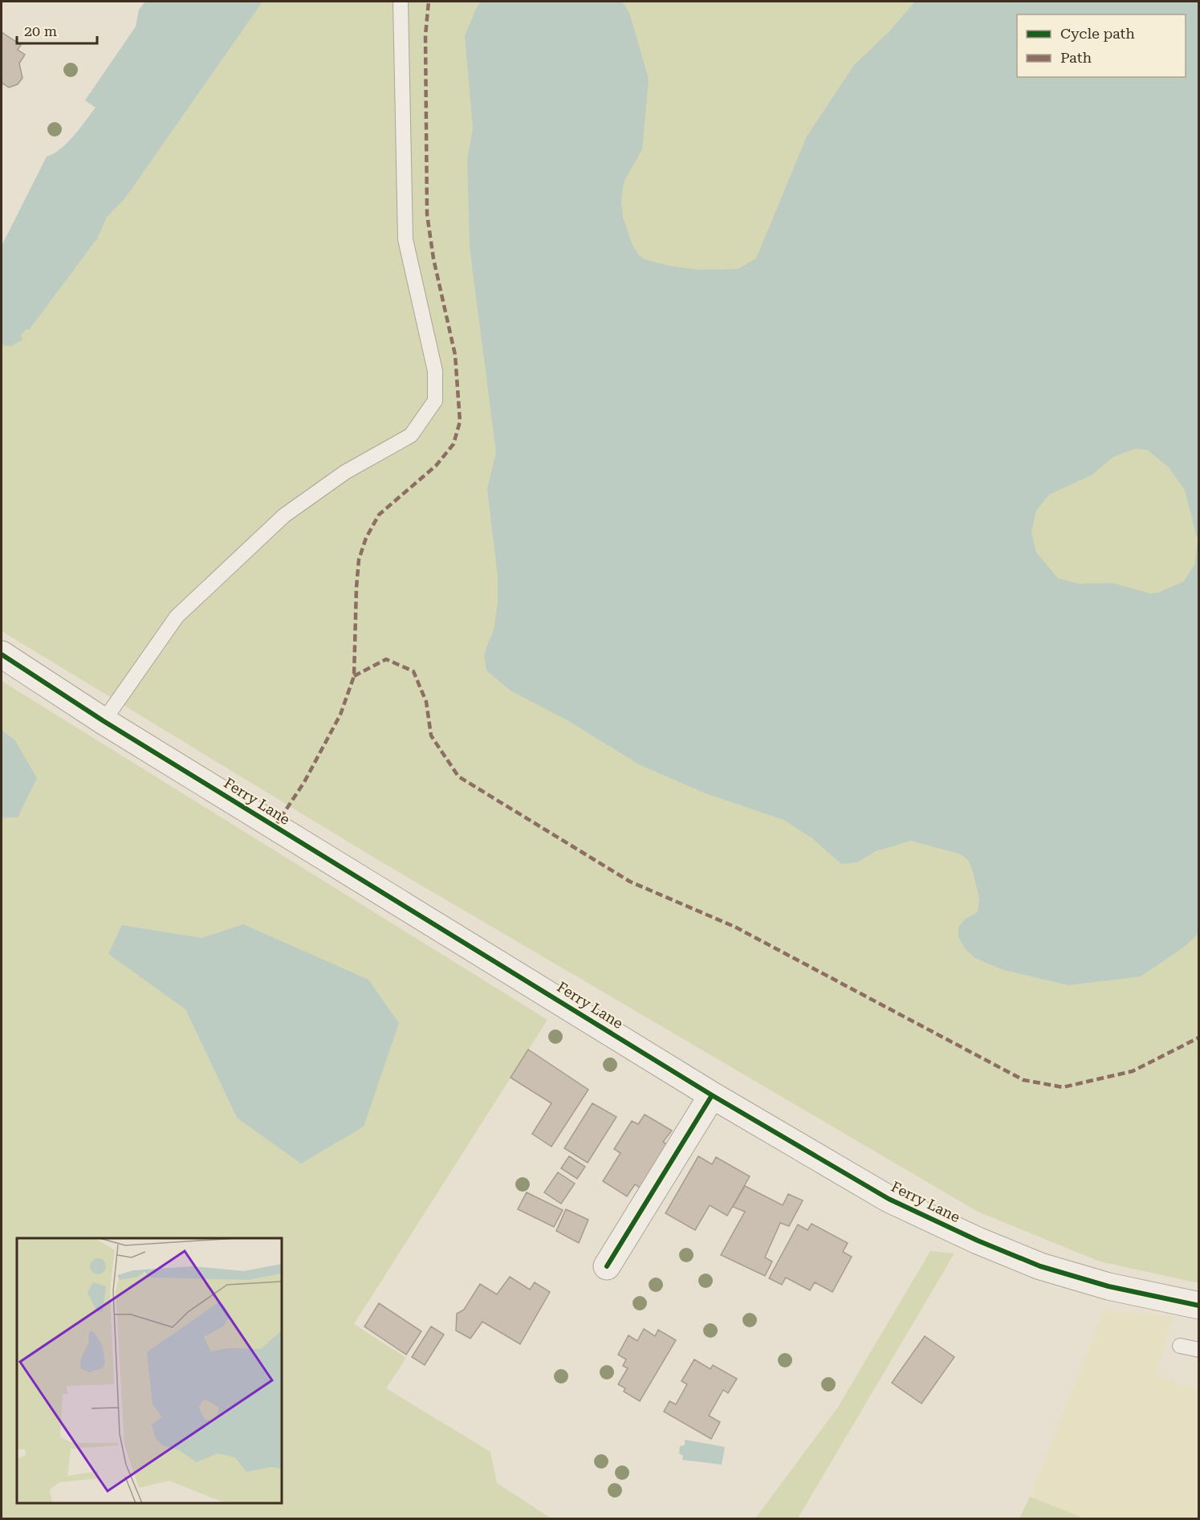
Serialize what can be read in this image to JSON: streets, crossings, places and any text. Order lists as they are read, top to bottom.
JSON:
{
  "streets": {
    "street": ["Ferry Lane"]
  },
  "legend": ["Cycle path", "Path"],
  "scale_bar": "20 m"
}
